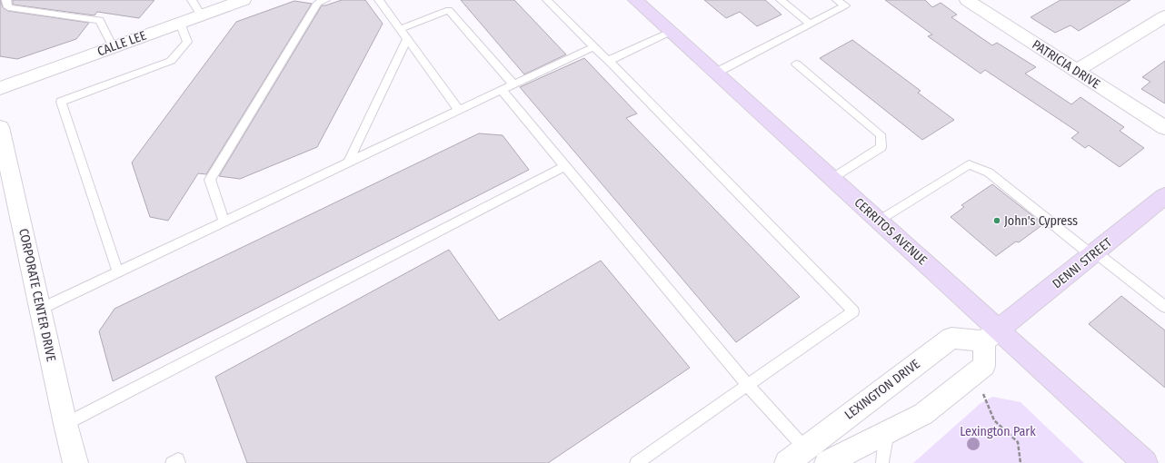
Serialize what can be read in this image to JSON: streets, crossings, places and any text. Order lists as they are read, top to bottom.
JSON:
{
  "streets": {
    "main road": ["CERRITOS AVENUE", "DENNI STREET"],
    "street": [
      "CALLE LEE",
      "PATRICIA DRIVE",
      "CORPORATE CENTER DRIVE",
      "LEXINGTON DRIVE"
    ]
  },
  "crossings": [
    ["CERRITOS AVENUE", "DENNI STREET"],
    ["CERRITOS AVENUE", "LEXINGTON DRIVE"],
    ["DENNI STREET", "LEXINGTON DRIVE"]
  ],
  "parks": ["Lexington Park"],
  "places": ["John's Cypress"]
}
